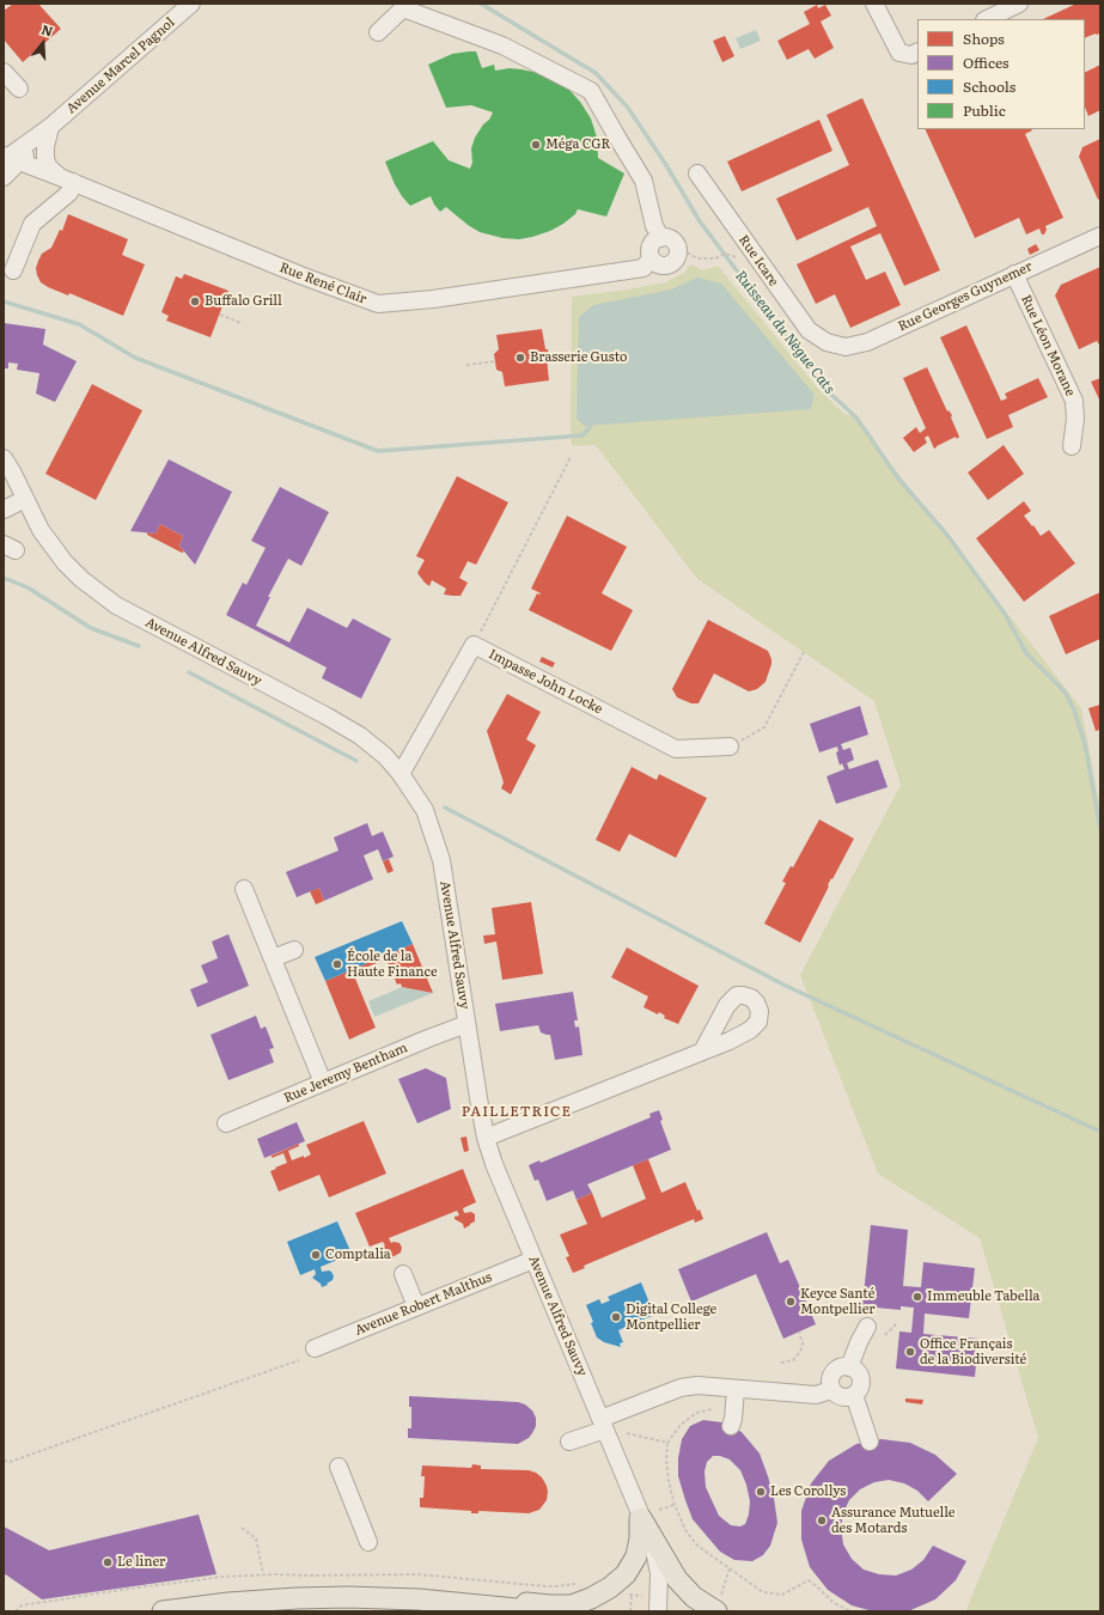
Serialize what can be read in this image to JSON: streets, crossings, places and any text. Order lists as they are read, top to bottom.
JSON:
{
  "streets": {
    "street": [
      "Avenue Marcel Pagnol",
      "Rue Icare",
      "Rue René Clair",
      "Rue Georges Guynemer",
      "Rue Léon Morane",
      "Avenue Alfred Sauvy",
      "Impasse John Locke",
      "Rue Jeremy Bentham",
      "Avenue Robert Malthus"
    ]
  },
  "crossings": [
    ["Avenue Marcel Pagnol", "Rue René Clair"],
    ["Rue Icare", "Rue Georges Guynemer"],
    ["Rue Georges Guynemer", "Rue Léon Morane"],
    ["Avenue Alfred Sauvy", "Impasse John Locke"],
    ["Avenue Alfred Sauvy", "Rue Jeremy Bentham"],
    ["Avenue Alfred Sauvy", "Avenue Robert Malthus"]
  ],
  "districts": ["PAILLETRICE"],
  "water": ["Ruisseau du Nègue Cats"],
  "places": [
    "Méga CGR",
    "Buffalo Grill",
    "Brasserie Gusto",
    "École de la Haute Finance",
    "Comptalia",
    "Immeuble Tabella",
    "Keyce Santé Montpellier",
    "Digital College Montpellier",
    "Office Français de la Biodiversité",
    "Les Corollys",
    "Assurance Mutuelle des Motards",
    "Le liner"
  ],
  "legend": [
    "Shops",
    "Offices",
    "Schools",
    "Public"
  ],
  "north": "top"
}
